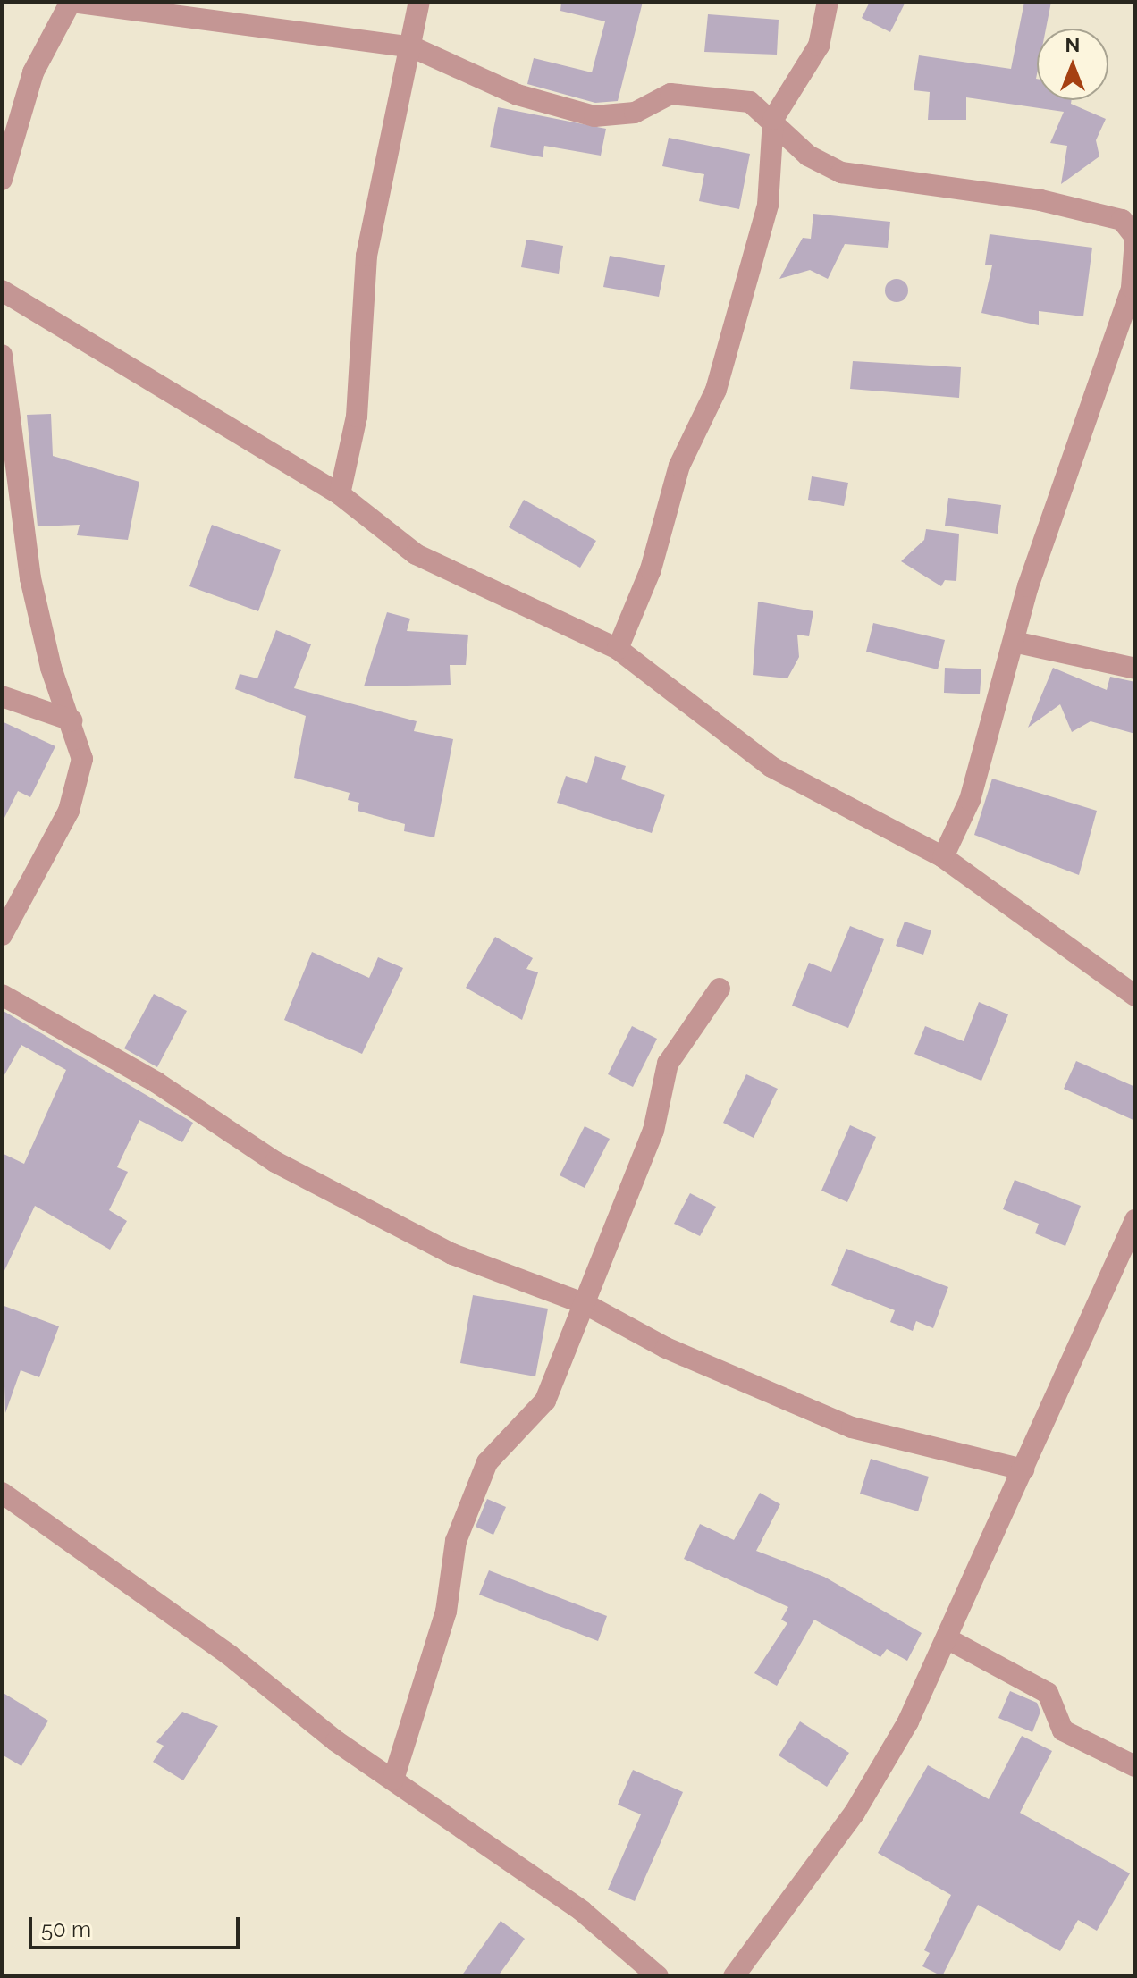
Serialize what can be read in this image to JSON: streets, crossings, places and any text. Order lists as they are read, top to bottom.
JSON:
{
  "scale_bar": "50 m",
  "north": "top"
}
